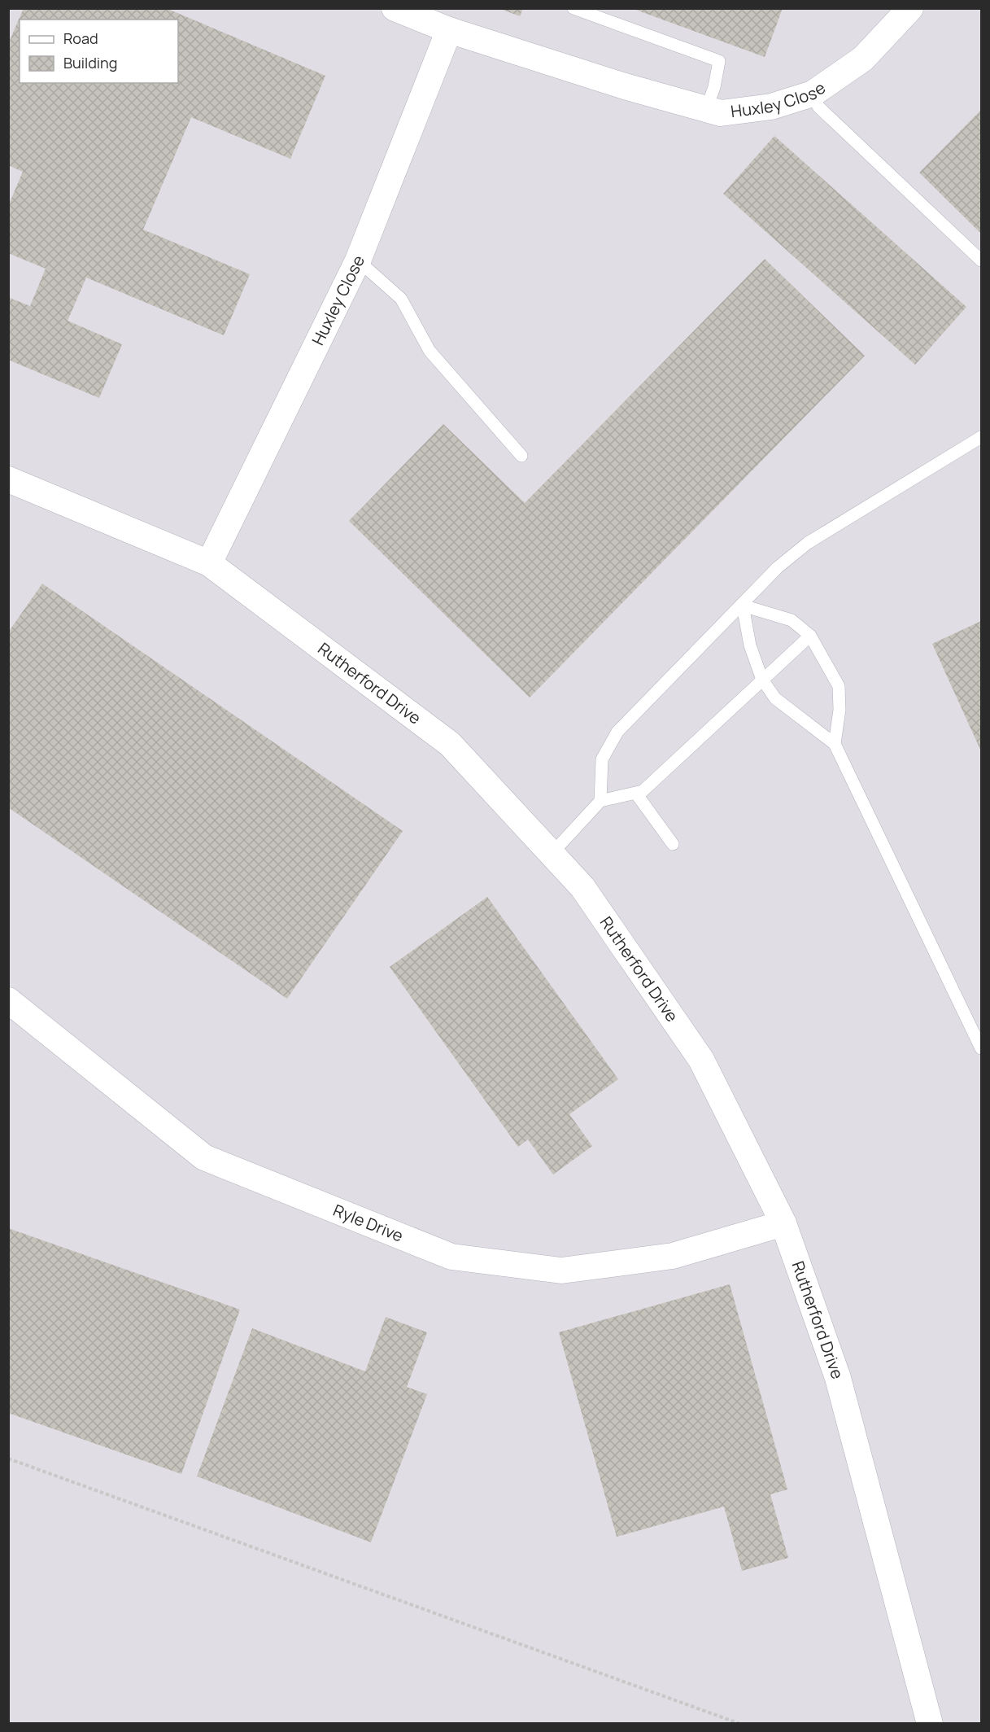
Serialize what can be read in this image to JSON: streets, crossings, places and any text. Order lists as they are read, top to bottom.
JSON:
{
  "streets": {
    "street": ["Huxley Close", "Rutherford Drive", "Ryle Drive"]
  },
  "crossings": [
    ["Huxley Close", "Rutherford Drive"],
    ["Rutherford Drive", "Ryle Drive"]
  ],
  "legend": ["Road", "Building"]
}
